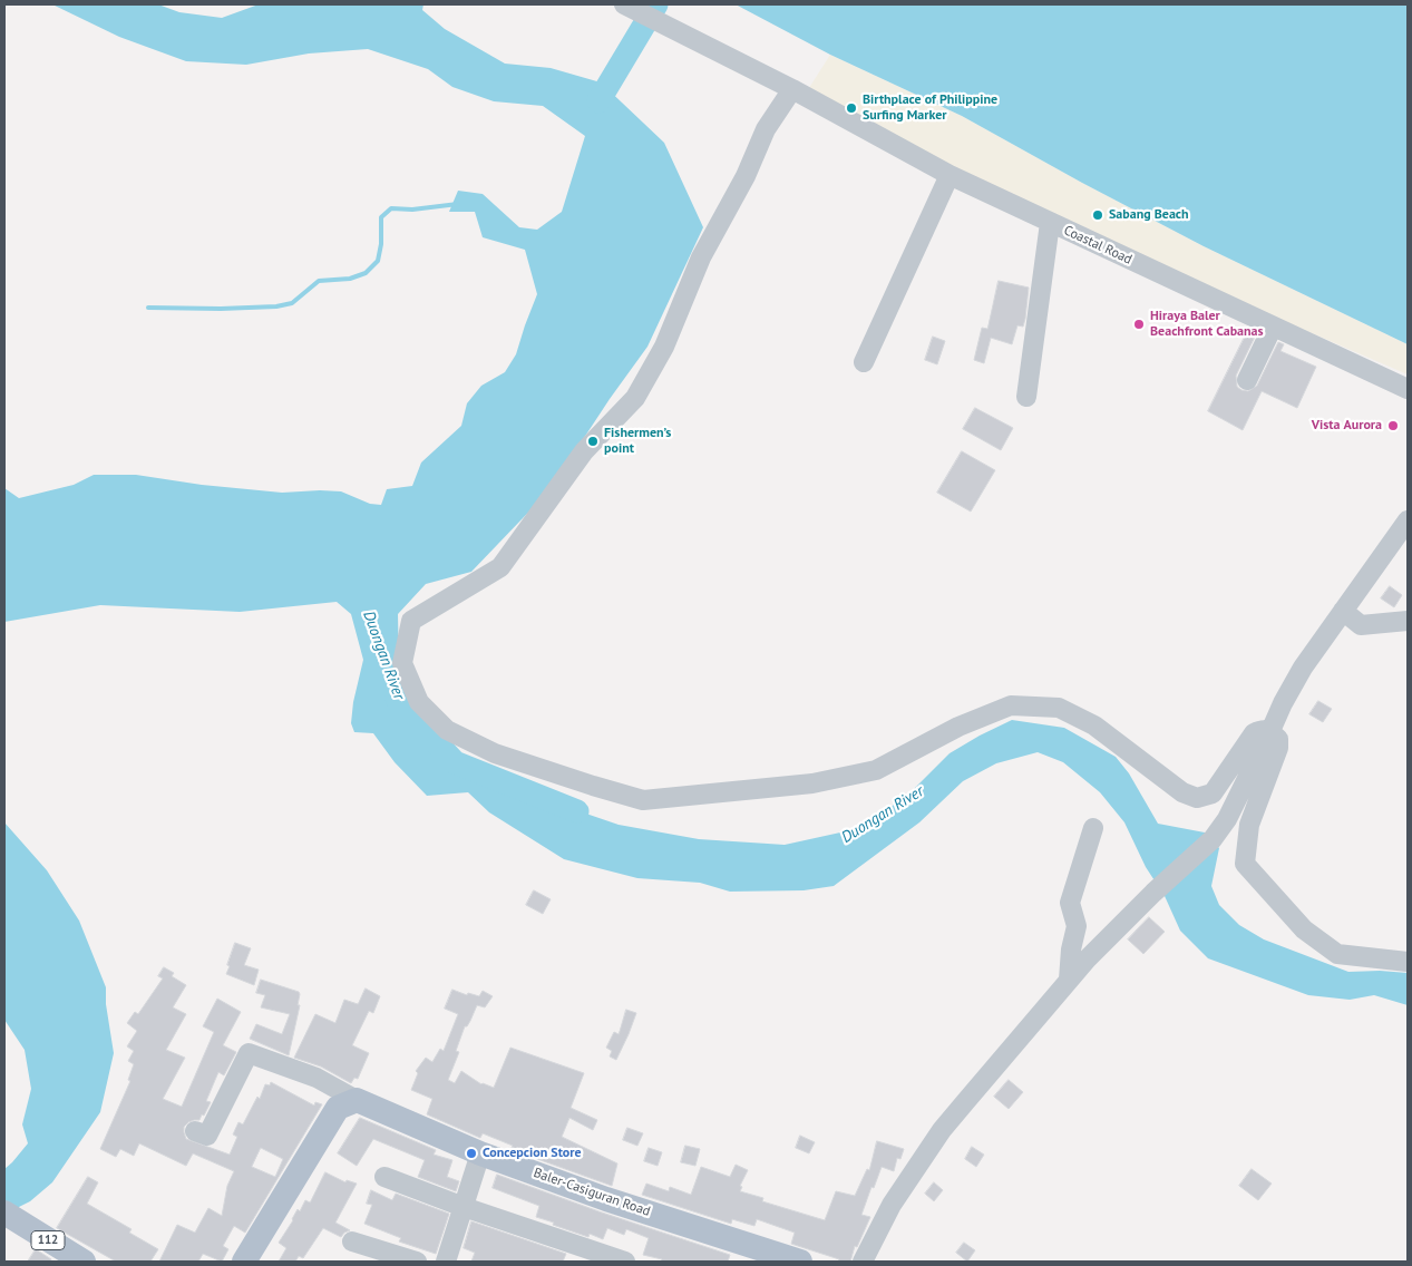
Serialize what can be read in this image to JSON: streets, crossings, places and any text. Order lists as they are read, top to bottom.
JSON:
{
  "streets": {
    "main road": ["Baler-Casiguran Road", "112"],
    "street": ["Coastal Road"]
  },
  "water": ["Duongan River"],
  "places": [
    "Birthplace of Philippine Surfing Marker",
    "Sabang Beach",
    "Hiraya Baler Beachfront Cabanas",
    "Vista Aurora",
    "Fishermen’s point",
    "Concepcion Store"
  ]
}
